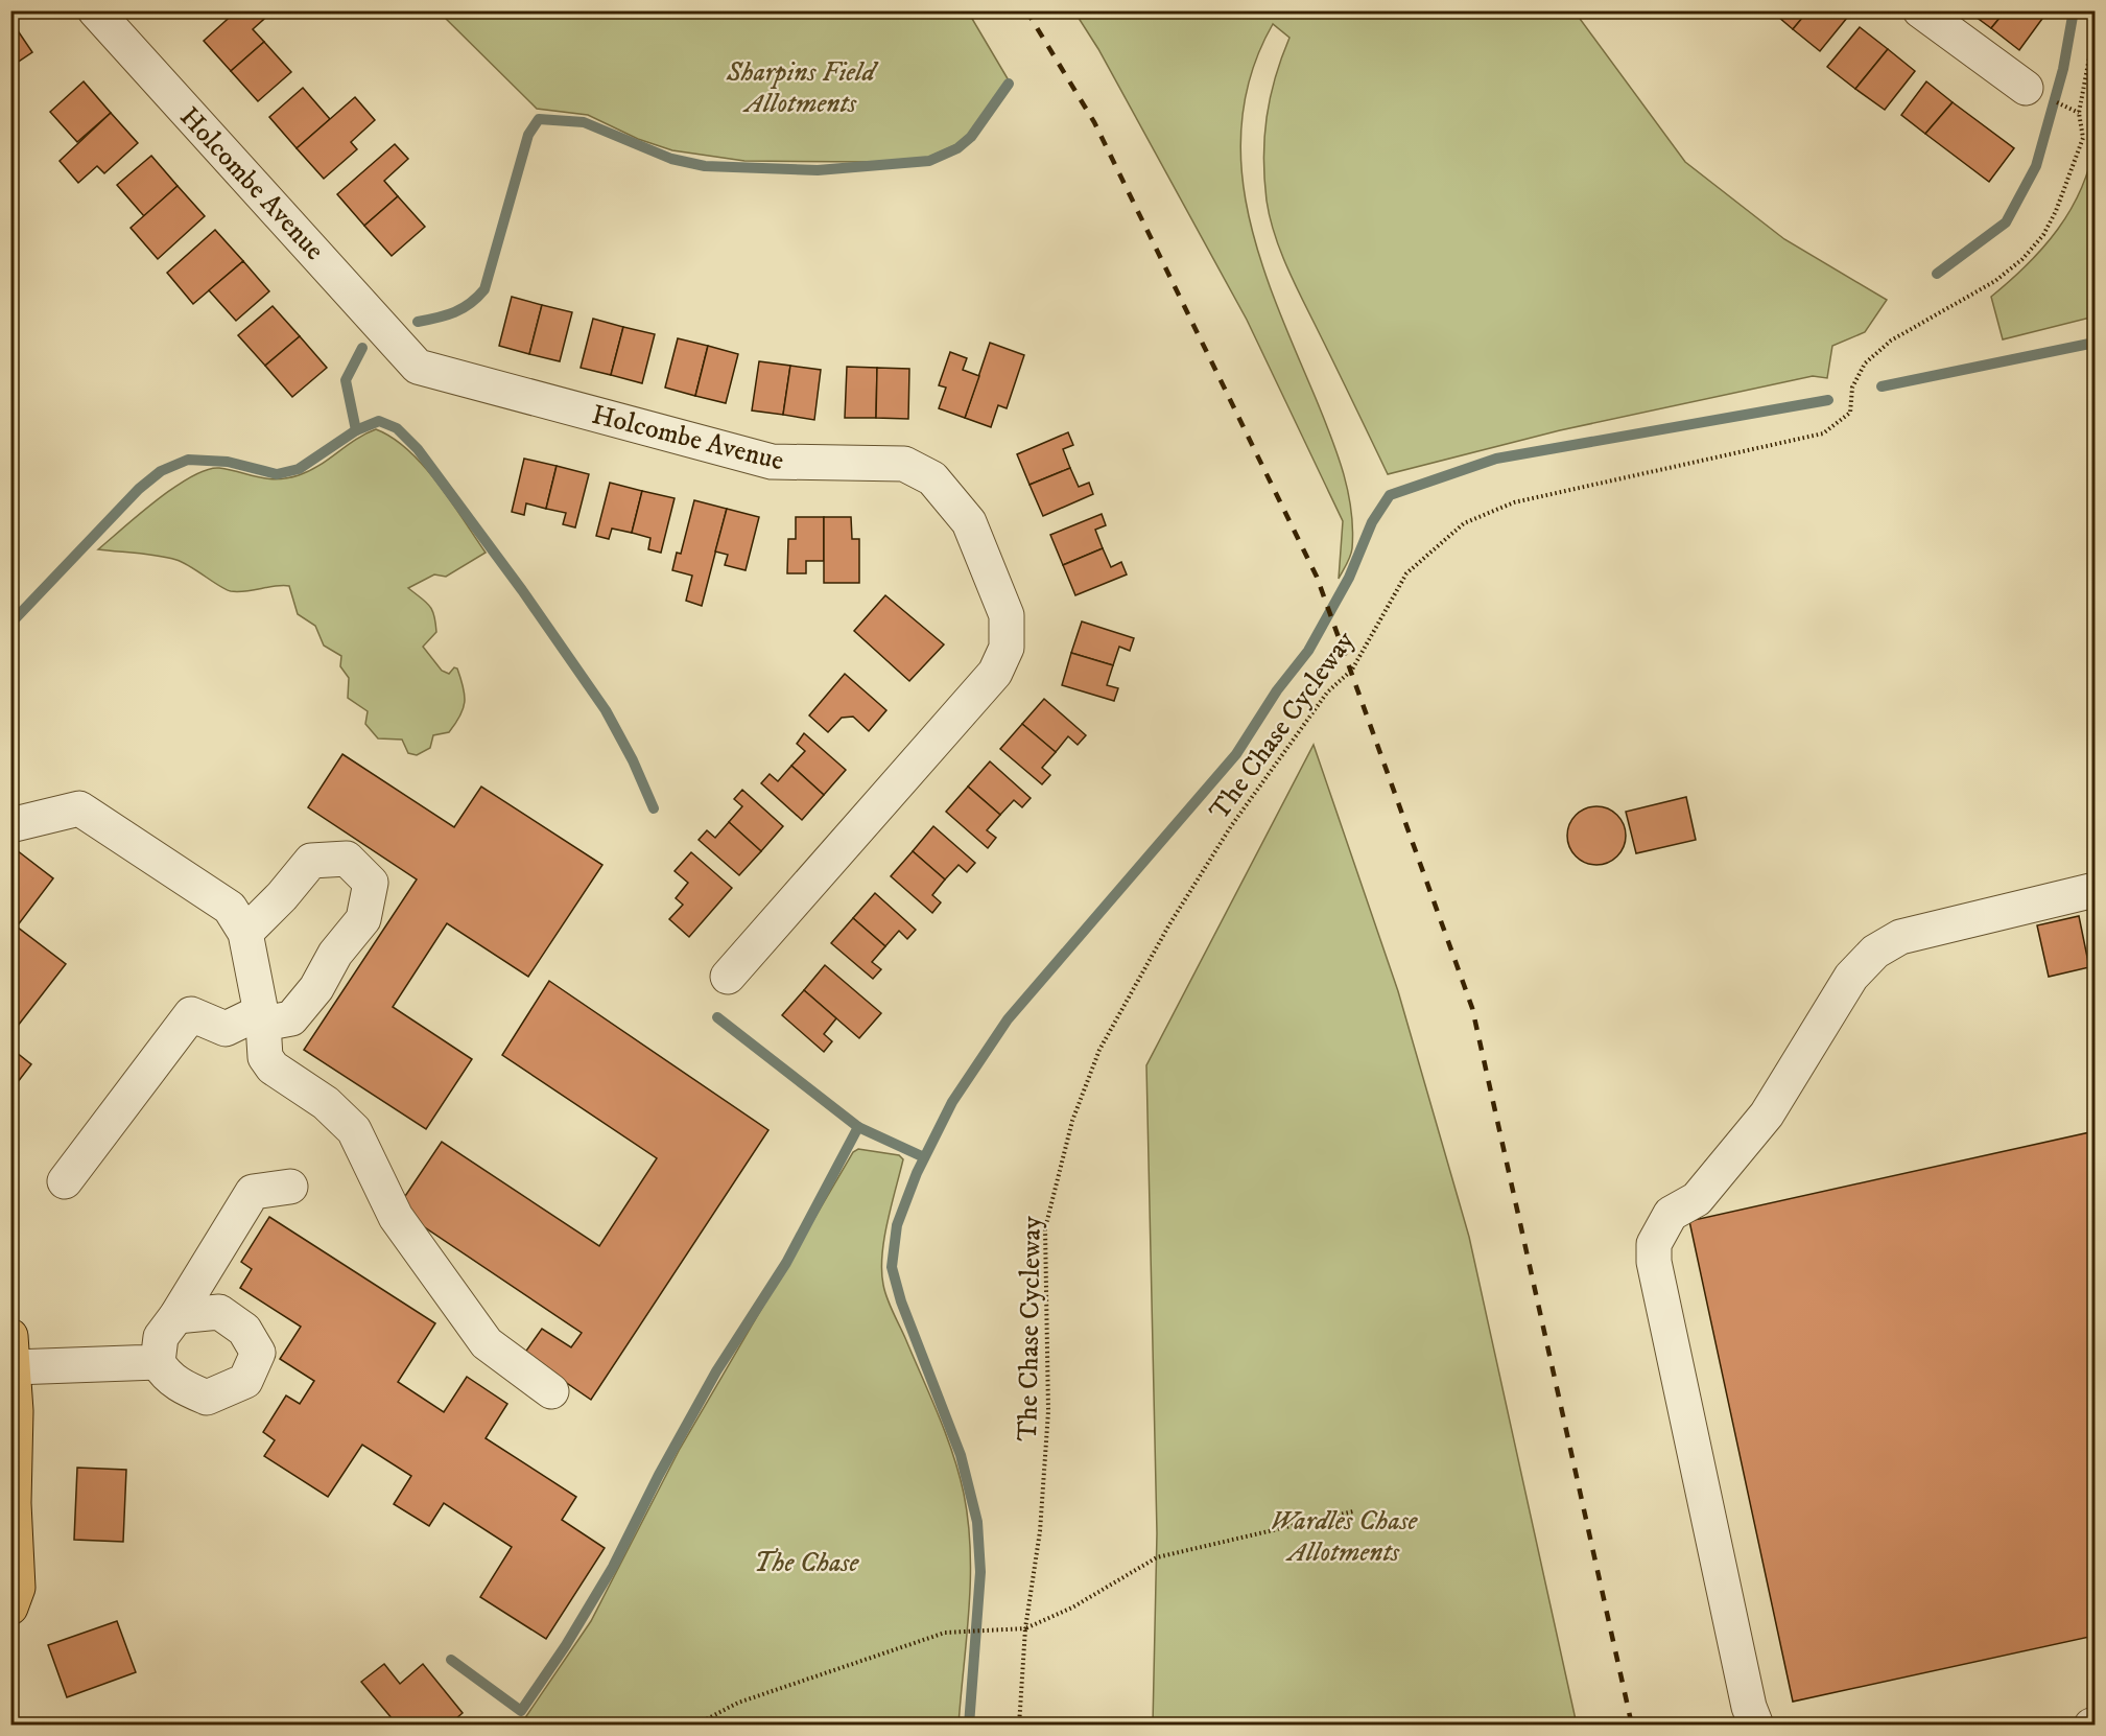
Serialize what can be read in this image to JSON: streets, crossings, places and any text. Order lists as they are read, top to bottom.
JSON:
{
  "streets": {
    "street": ["Holcombe Avenue"],
    "path": ["The Chase Cycleway"]
  },
  "parks": ["Sharpins Field Allotments", "Wardles Chase Allotments", "The Chase"]
}
